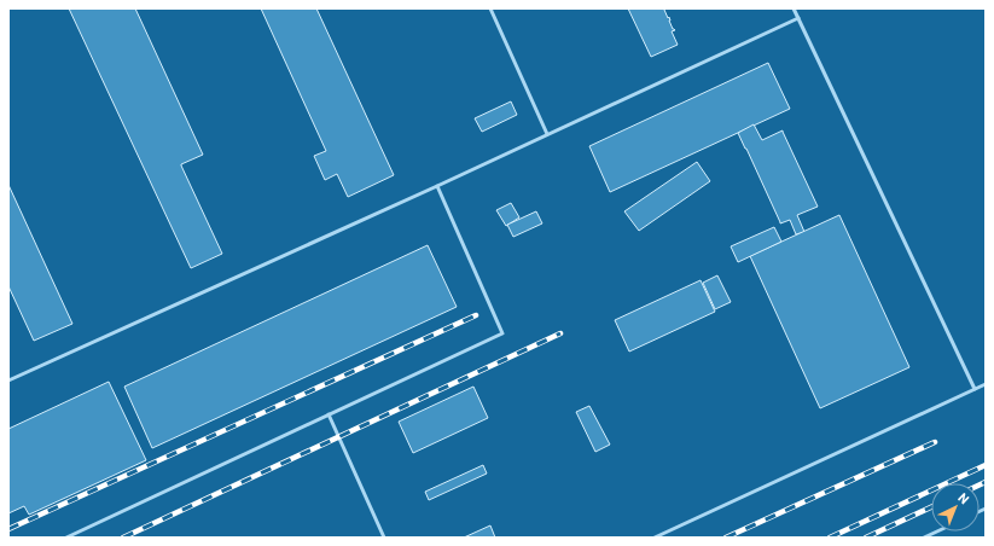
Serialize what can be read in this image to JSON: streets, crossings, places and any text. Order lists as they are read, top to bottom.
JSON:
{
  "north": "top right"
}
